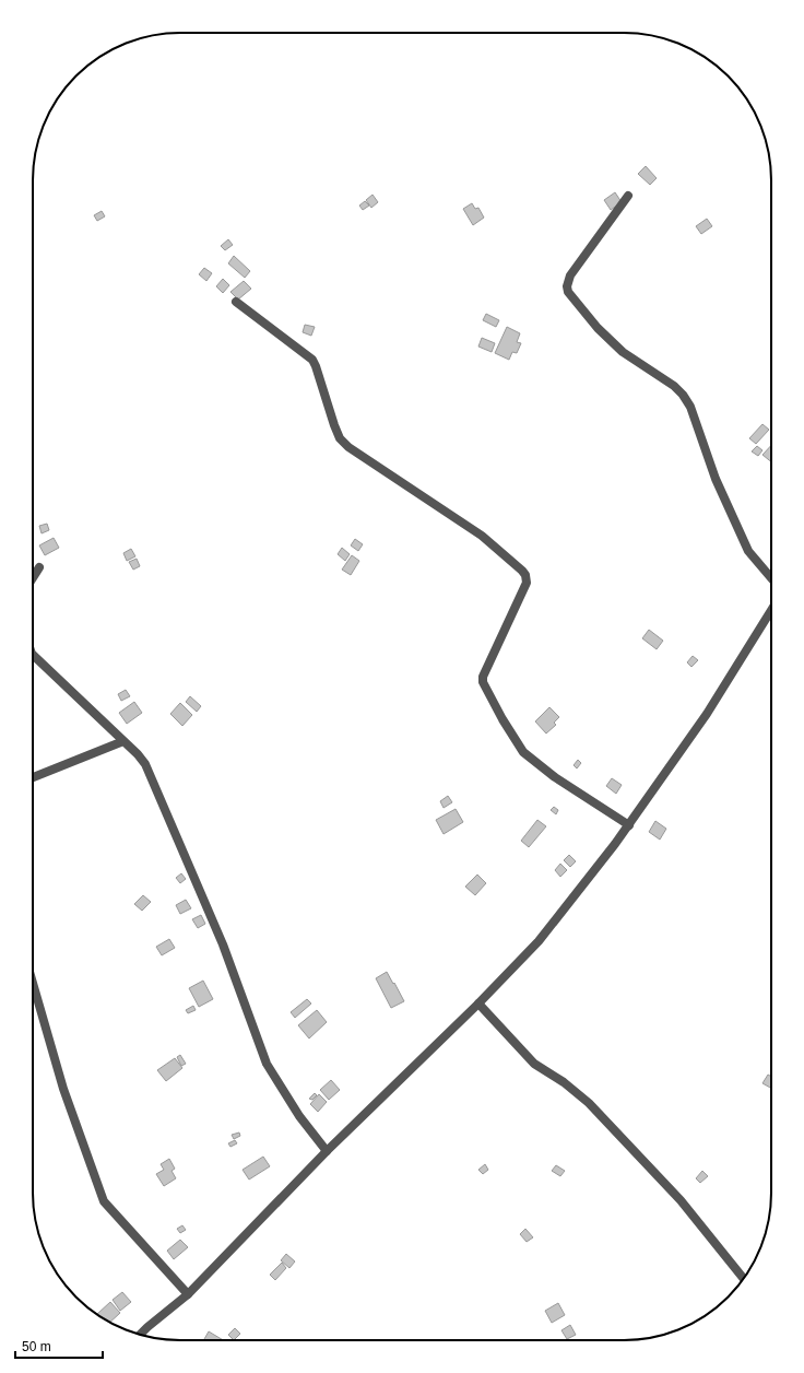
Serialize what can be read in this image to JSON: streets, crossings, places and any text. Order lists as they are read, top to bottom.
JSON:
{
  "scale_bar": "50 m"
}
